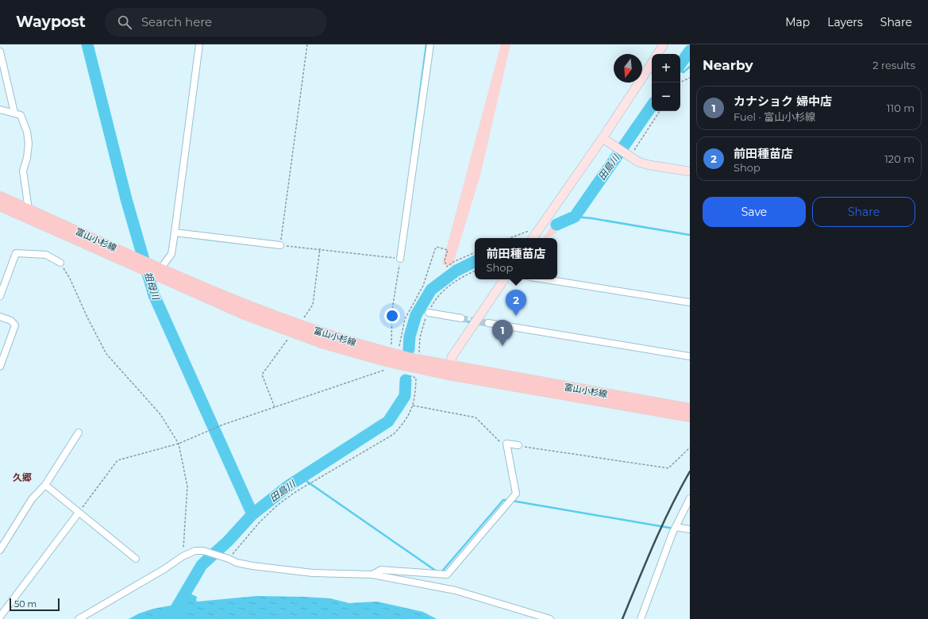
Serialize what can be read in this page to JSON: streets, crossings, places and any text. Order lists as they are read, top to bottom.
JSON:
{
  "streets": {
    "main road": ["富山小杉線"]
  },
  "districts": ["久郷"],
  "water": ["田島川", "祖母川"],
  "scale_bar": "50 m",
  "north": "bottom",
  "page": {
    "header": "Waypost",
    "search": "Search here",
    "nav": ["Map", "Layers", "Share"],
    "heading": ["Nearby", "2 results"],
    "map_buttons": ["+", "−"],
    "list": [
      {
        "mark": "1",
        "name": "カナショク 婦中店",
        "note": "Fuel · 富山小杉線",
        "value": "110 m"
      },
      {
        "mark": "2",
        "name": "前田種苗店",
        "note": "Shop",
        "value": "120 m"
      }
    ],
    "buttons": ["Save", "Share"],
    "popup": ["前田種苗店", "Shop"],
    "pins": ["2", "1"],
    "scale": "50 m"
  }
}
